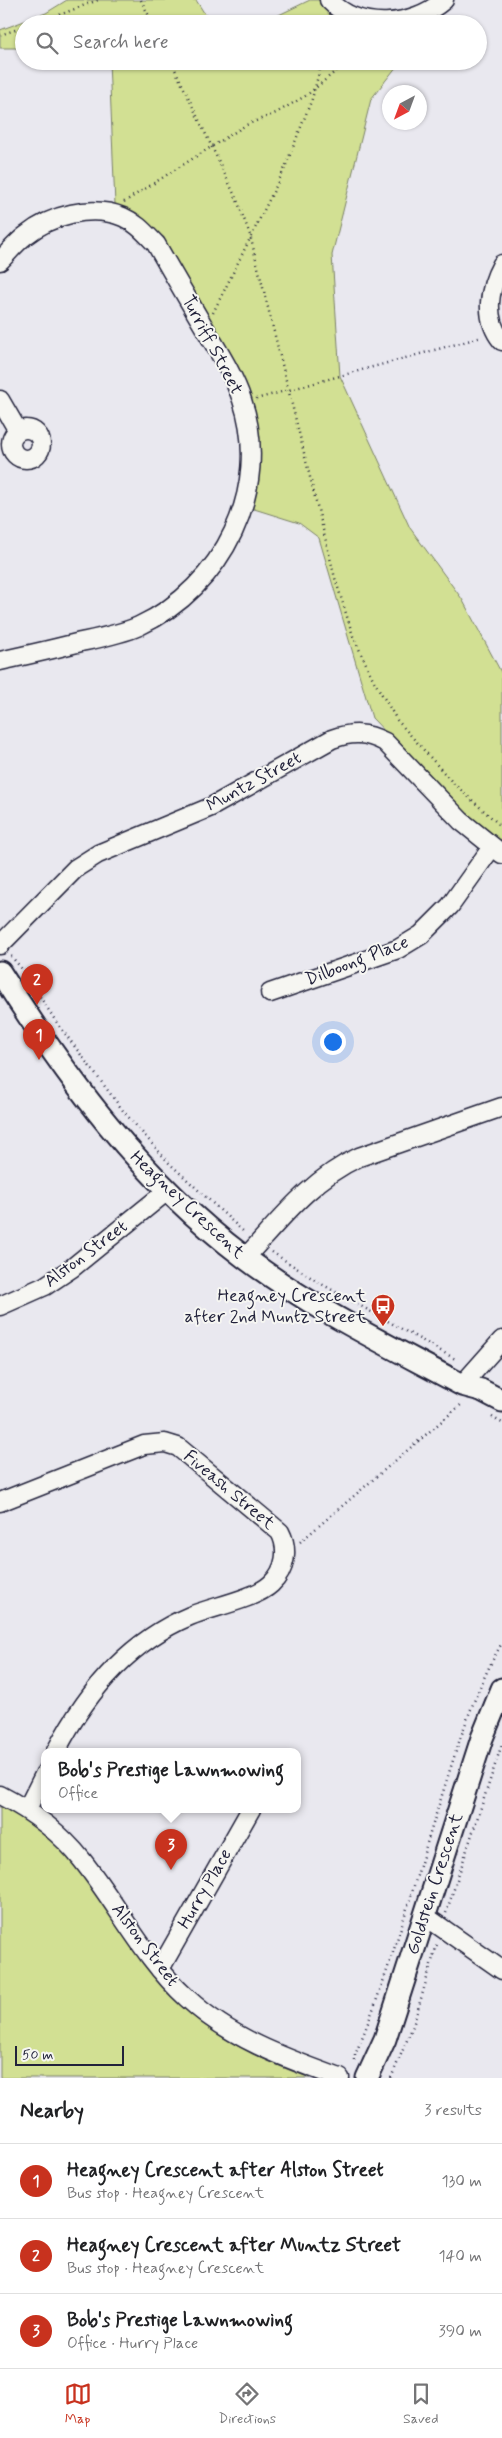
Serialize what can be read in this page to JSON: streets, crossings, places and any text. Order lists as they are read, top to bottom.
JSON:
{
  "streets": {
    "street": [
      "Turriff Street",
      "Muntz Street",
      "Dilboong Place",
      "Heagney Crescent",
      "Alston Street",
      "Fiveash Street",
      "Goldstein Crescent",
      "Hurry Place"
    ]
  },
  "crossings": [
    ["Muntz Street", "Dilboong Place"],
    ["Heagney Crescent", "Alston Street"],
    ["Alston Street", "Hurry Place"]
  ],
  "places": {
    "bus stop": ["Heagney Crescent after 2nd Muntz Street"]
  },
  "scale_bar": "50 m",
  "north": "bottom left",
  "page": {
    "search": "Search here",
    "pins": ["2", "1", "3"],
    "popup": ["Bob's Prestige Lawnmowing", "Office"],
    "scale": "50 m",
    "heading": ["Nearby", "3 results"],
    "list": [
      {
        "mark": "1",
        "name": "Heagney Crescent after Alston Street",
        "note": "Bus stop · Heagney Crescent",
        "value": "130 m"
      },
      {
        "mark": "2",
        "name": "Heagney Crescent after Muntz Street",
        "note": "Bus stop · Heagney Crescent",
        "value": "140 m"
      },
      {
        "mark": "3",
        "name": "Bob's Prestige Lawnmowing",
        "note": "Office · Hurry Place",
        "value": "390 m"
      }
    ],
    "nav": ["Map", "Directions", "Saved"]
  }
}
